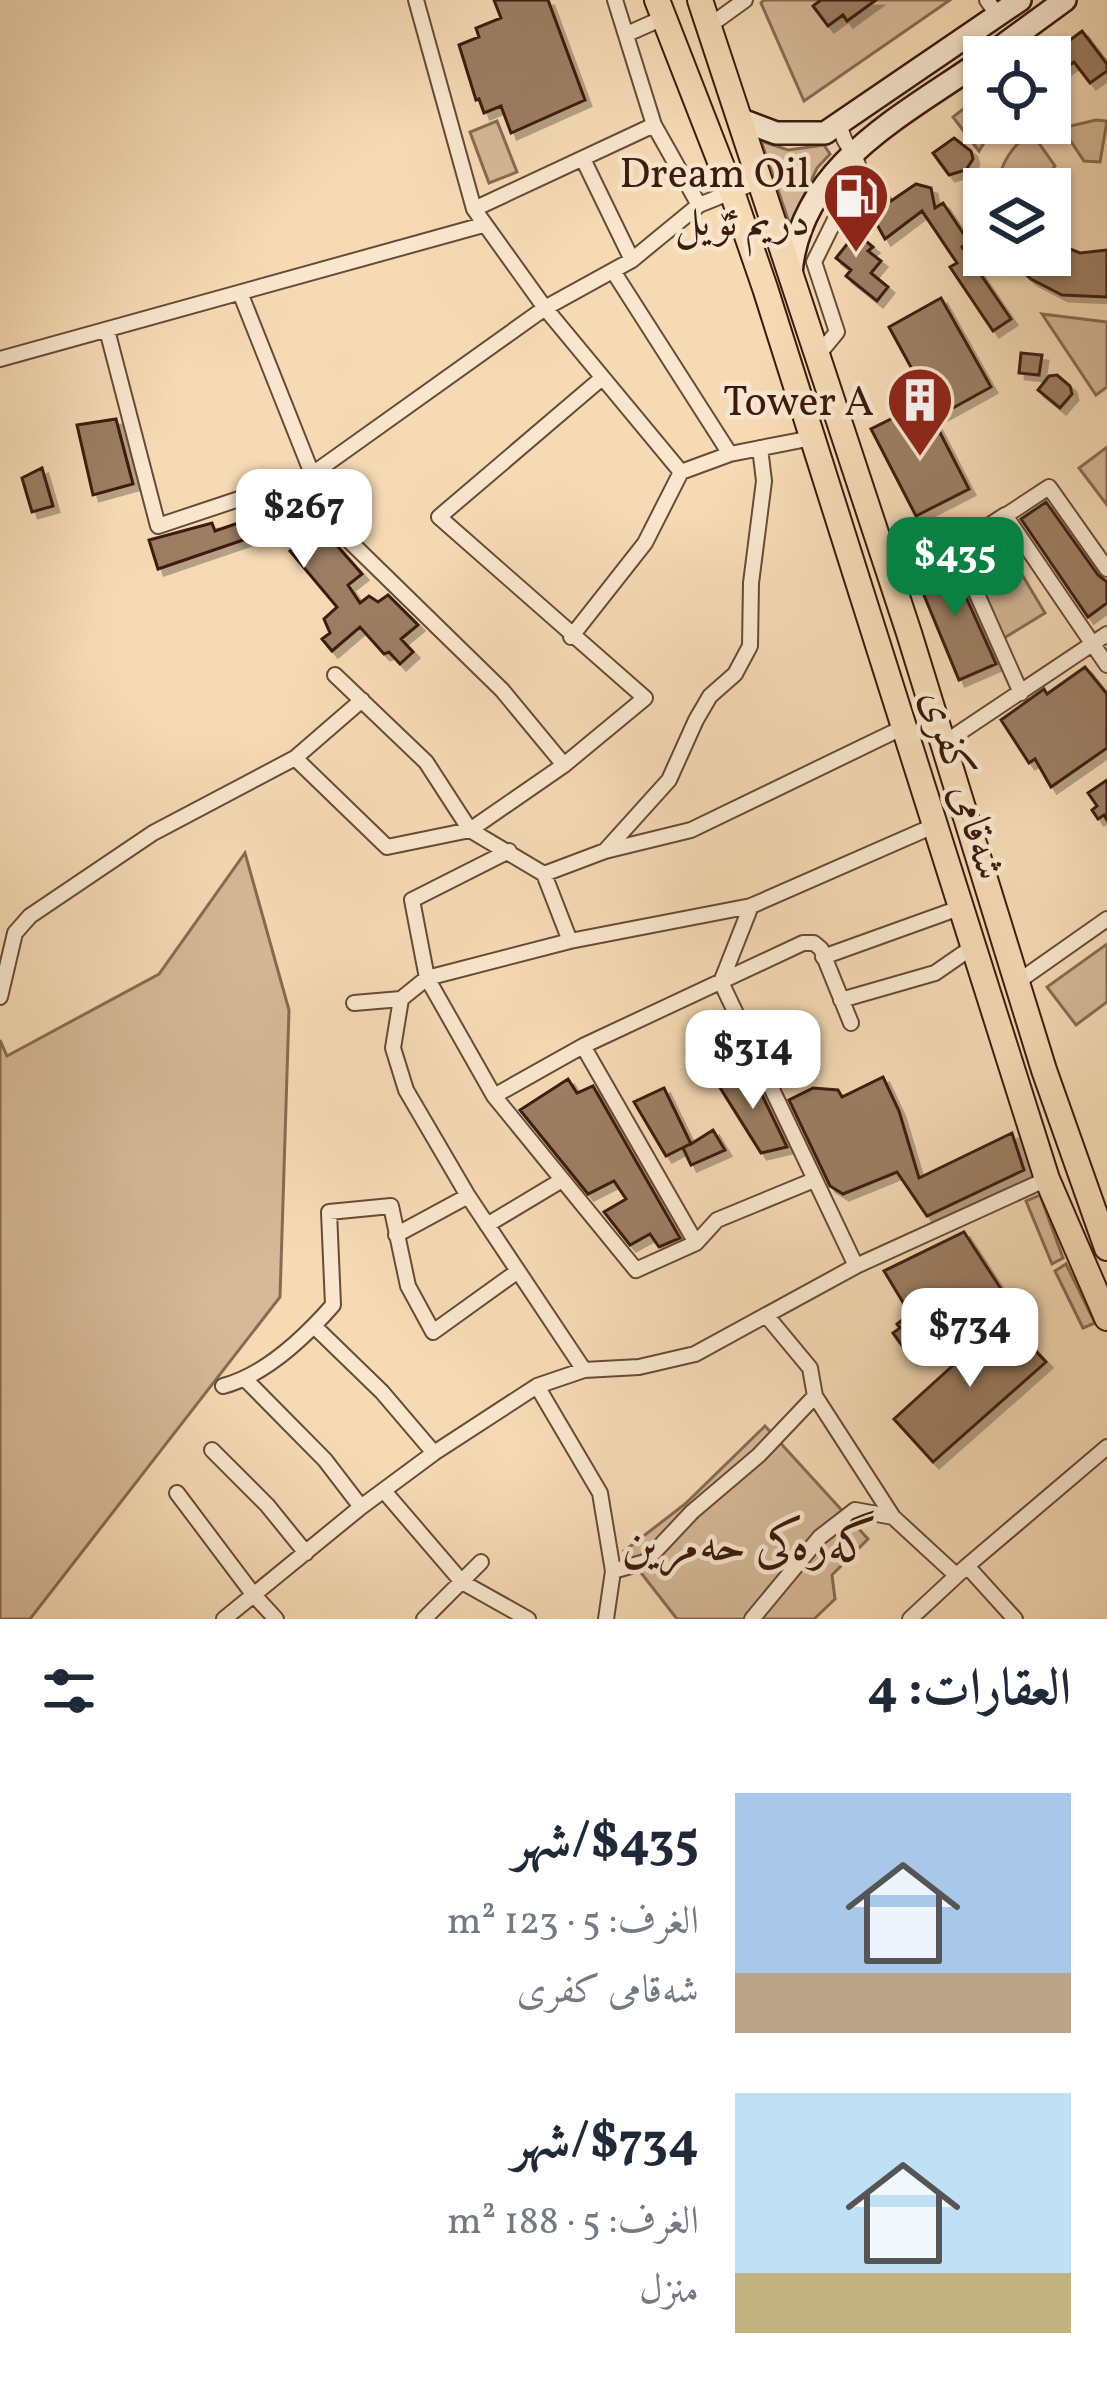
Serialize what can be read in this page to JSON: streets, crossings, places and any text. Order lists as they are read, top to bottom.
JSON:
{
  "streets": {
    "highway": ["شەقامی کفری"]
  },
  "districts": ["گەرەکی حەمرین"],
  "places": {
    "fuel station": ["Dream Oil دریم ئۆیل"],
    "building": ["Tower A"]
  },
  "page": {
    "price": [
      "$267",
      "$435",
      "$314",
      "$734"
    ],
    "heading": "العقارات: 4",
    "list": [
      {
        "name": "$435/شهر",
        "note": "الغرف: 5 · 123 m² · شەقامی کفری"
      },
      {
        "name": "$734/شهر",
        "note": "الغرف: 5 · 188 m² · منزل"
      }
    ]
  }
}
